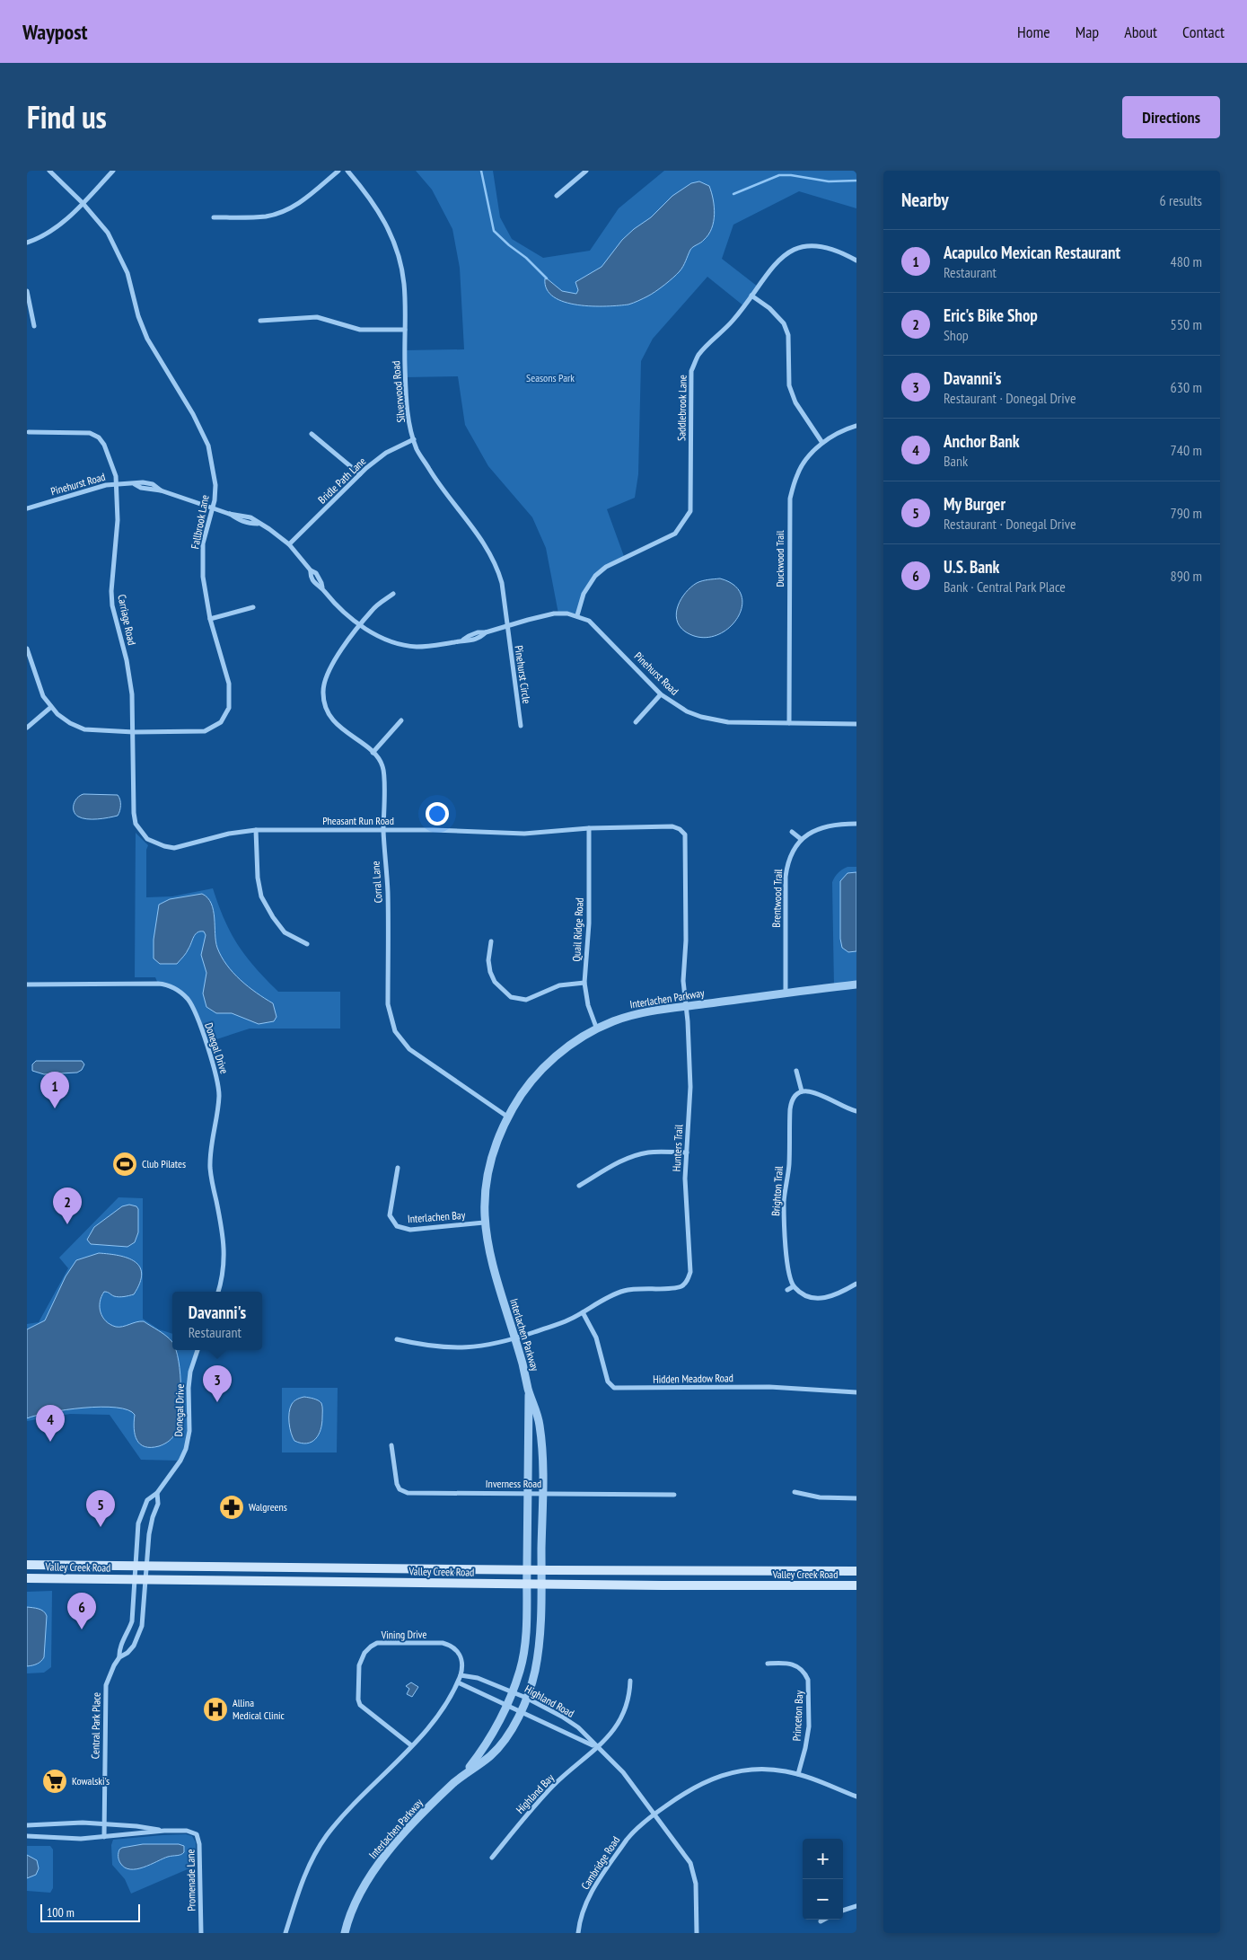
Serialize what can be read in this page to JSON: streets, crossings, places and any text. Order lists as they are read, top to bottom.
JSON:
{
  "streets": {
    "main road": ["Valley Creek Road"],
    "street": [
      "Silverwood Road",
      "Saddlebrook Lane",
      "Bridle Path Lane",
      "Pinehurst Road",
      "Fallbrook Lane",
      "Duckwood Trail",
      "Carriage Road",
      "Pinehurst Circle",
      "Pheasant Run Road",
      "Corral Lane",
      "Brentwood Trail",
      "Quail Ridge Road",
      "Interlachen Parkway",
      "Donegal Drive",
      "Hunters Trail",
      "Brighton Trail",
      "Interlachen Bay",
      "Hidden Meadow Road",
      "Inverness Road",
      "Vining Drive",
      "Highland Road",
      "Princeton Bay",
      "Central Park Place",
      "Highland Bay",
      "Cambridge Road",
      "Promenade Lane"
    ]
  },
  "crossings": [
    ["Silverwood Road", "Bridle Path Lane"],
    ["Silverwood Road", "Pinehurst Road"],
    ["Silverwood Road", "Pinehurst Circle"],
    ["Saddlebrook Lane", "Pinehurst Road"],
    ["Bridle Path Lane", "Pinehurst Road"],
    ["Pinehurst Road", "Fallbrook Lane"],
    ["Pinehurst Road", "Duckwood Trail"],
    ["Pinehurst Road", "Carriage Road"],
    ["Pinehurst Road", "Pinehurst Circle"],
    ["Pinehurst Road", "Corral Lane"],
    ["Fallbrook Lane", "Carriage Road"],
    ["Fallbrook Lane", "Pheasant Run Road"],
    ["Carriage Road", "Pheasant Run Road"],
    ["Pheasant Run Road", "Corral Lane"],
    ["Pheasant Run Road", "Quail Ridge Road"],
    ["Pheasant Run Road", "Hunters Trail"],
    ["Corral Lane", "Interlachen Parkway"],
    ["Brentwood Trail", "Interlachen Parkway"],
    ["Quail Ridge Road", "Interlachen Parkway"],
    ["Interlachen Parkway", "Hunters Trail"],
    ["Interlachen Parkway", "Interlachen Bay"],
    ["Interlachen Parkway", "Inverness Road"],
    ["Interlachen Parkway", "Valley Creek Road"],
    ["Interlachen Parkway", "Highland Road"],
    ["Donegal Drive", "Valley Creek Road"],
    ["Donegal Drive", "Central Park Place"],
    ["Hunters Trail", "Hidden Meadow Road"],
    ["Valley Creek Road", "Central Park Place"],
    ["Highland Road", "Highland Bay"],
    ["Highland Road", "Cambridge Road"],
    ["Princeton Bay", "Cambridge Road"],
    ["Central Park Place", "Promenade Lane"]
  ],
  "parks": ["Seasons Park"],
  "places": {
    "sports": ["Club Pilates"],
    "pharmacy": ["Walgreens"],
    "hospital": ["Allina Medical Clinic"],
    "supermarket": ["Kowalski's"]
  },
  "scale_bar": "100 m",
  "page": {
    "header": "Waypost",
    "nav": [
      "Home",
      "Map",
      "About",
      "Contact"
    ],
    "title": "Find us",
    "buttons": "Directions",
    "heading": ["Nearby", "6 results"],
    "list": [
      {
        "mark": "1",
        "name": "Acapulco Mexican Restaurant",
        "note": "Restaurant",
        "value": "480 m"
      },
      {
        "mark": "2",
        "name": "Eric's Bike Shop",
        "note": "Shop",
        "value": "550 m"
      },
      {
        "mark": "3",
        "name": "Davanni's",
        "note": "Restaurant · Donegal Drive",
        "value": "630 m"
      },
      {
        "mark": "4",
        "name": "Anchor Bank",
        "note": "Bank",
        "value": "740 m"
      },
      {
        "mark": "5",
        "name": "My Burger",
        "note": "Restaurant · Donegal Drive",
        "value": "790 m"
      },
      {
        "mark": "6",
        "name": "U.S. Bank",
        "note": "Bank · Central Park Place",
        "value": "890 m"
      }
    ],
    "pins": [
      "1",
      "2",
      "3",
      "4",
      "5",
      "6"
    ],
    "popup": ["Davanni's", "Restaurant"],
    "map_buttons": ["+", "−"],
    "scale": "100 m"
  }
}
